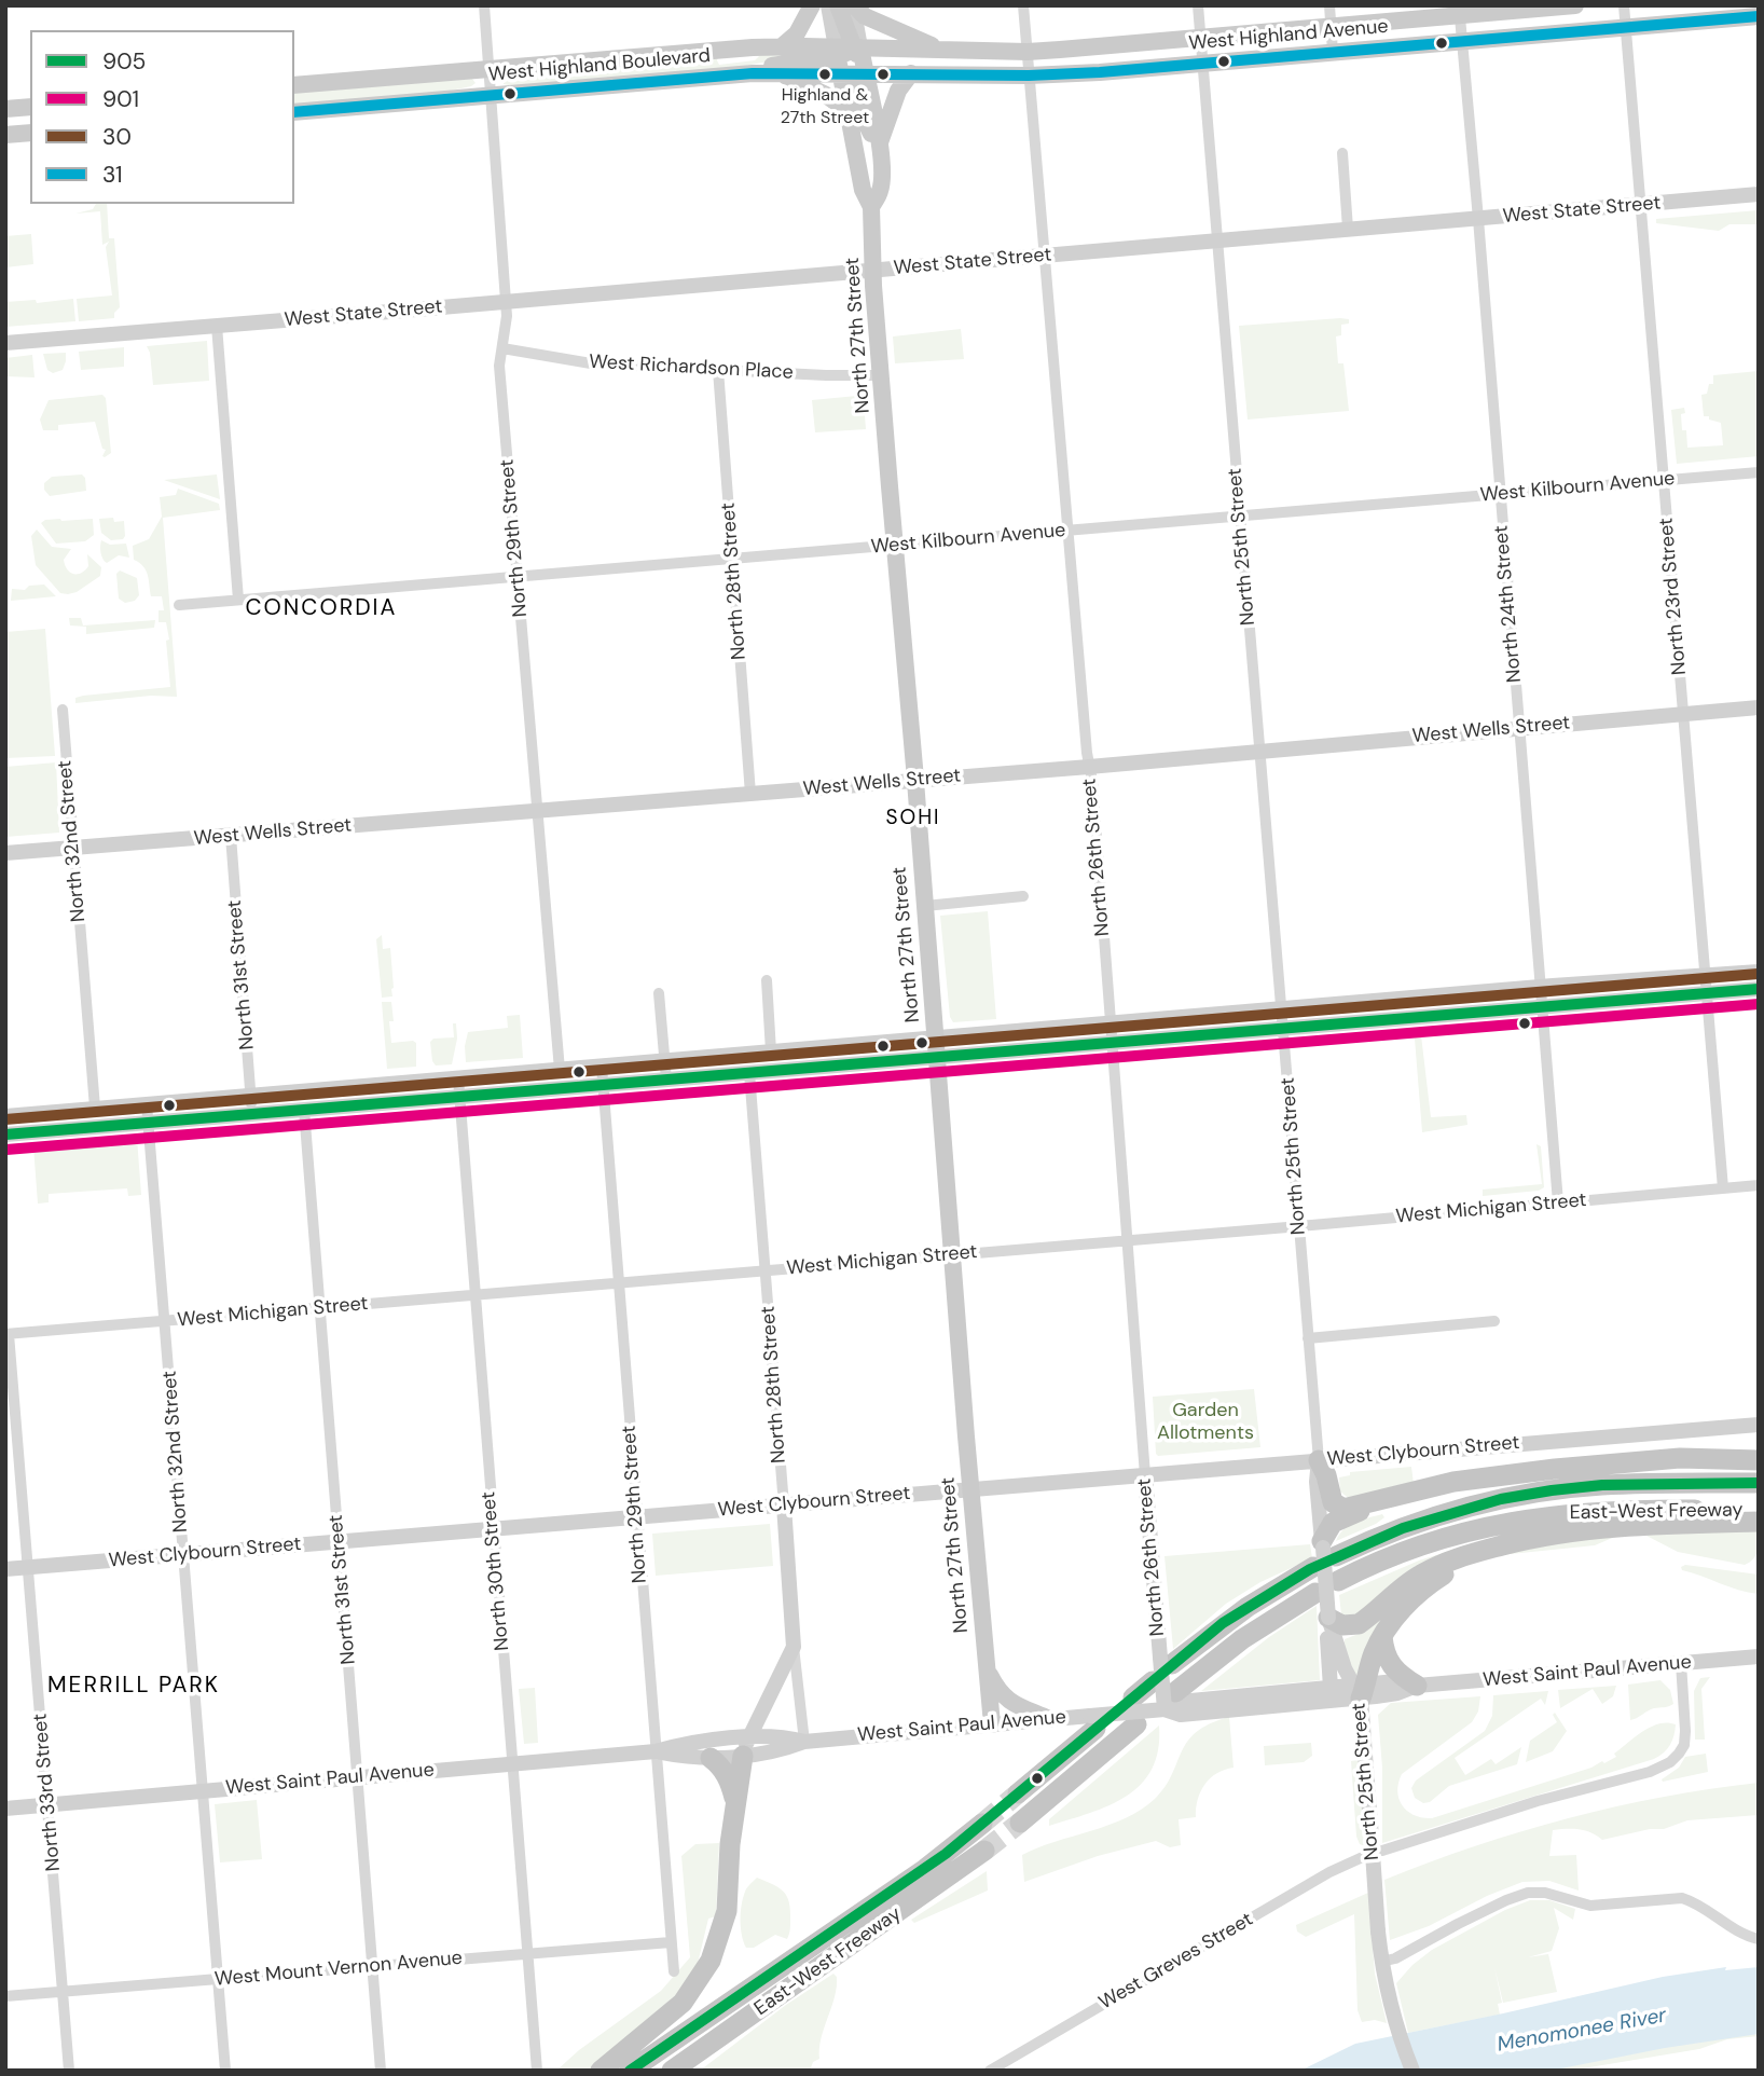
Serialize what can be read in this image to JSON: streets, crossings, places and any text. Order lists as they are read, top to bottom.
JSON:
{
  "streets": {
    "highway": ["East-West Freeway"],
    "main road": ["West Highland Avenue", "West Highland Boulevard", "North 27th Street"],
    "street": [
      "West State Street",
      "West Richardson Place",
      "West Kilbourn Avenue",
      "North 29th Street",
      "North 25th Street",
      "North 28th Street",
      "North 23rd Street",
      "North 24th Street",
      "West Wells Street",
      "North 32nd Street",
      "North 26th Street",
      "North 31st Street",
      "West Michigan Street",
      "West Clybourn Street",
      "North 30th Street",
      "West Saint Paul Avenue",
      "North 33rd Street",
      "West Greves Street",
      "West Mount Vernon Avenue"
    ]
  },
  "crossings": [
    ["West Highland Avenue", "West Highland Boulevard"],
    ["West Highland Avenue", "North 27th Street"],
    ["West Highland Avenue", "North 25th Street"],
    ["West Highland Avenue", "North 23rd Street"],
    ["West Highland Avenue", "North 24th Street"],
    ["West Highland Avenue", "North 26th Street"],
    ["West Highland Boulevard", "North 27th Street"],
    ["West Highland Boulevard", "North 29th Street"],
    ["West State Street", "North 27th Street"],
    ["West State Street", "North 29th Street"],
    ["West State Street", "North 25th Street"],
    ["West State Street", "North 23rd Street"],
    ["West State Street", "North 24th Street"],
    ["West State Street", "North 26th Street"],
    ["North 27th Street", "West Richardson Place"],
    ["North 27th Street", "West Kilbourn Avenue"],
    ["North 27th Street", "West Wells Street"],
    ["North 27th Street", "West Michigan Street"],
    ["North 27th Street", "West Clybourn Street"],
    ["North 27th Street", "West Saint Paul Avenue"],
    ["West Richardson Place", "North 29th Street"],
    ["West Richardson Place", "North 28th Street"],
    ["West Kilbourn Avenue", "North 29th Street"],
    ["West Kilbourn Avenue", "North 25th Street"],
    ["West Kilbourn Avenue", "North 28th Street"],
    ["West Kilbourn Avenue", "North 23rd Street"],
    ["West Kilbourn Avenue", "North 24th Street"],
    ["West Kilbourn Avenue", "North 26th Street"],
    ["North 29th Street", "West Wells Street"],
    ["North 29th Street", "West Michigan Street"],
    ["North 29th Street", "West Clybourn Street"],
    ["North 29th Street", "West Saint Paul Avenue"],
    ["North 29th Street", "West Mount Vernon Avenue"],
    ["North 25th Street", "West Wells Street"],
    ["North 25th Street", "West Michigan Street"],
    ["North 25th Street", "West Clybourn Street"],
    ["North 25th Street", "East-West Freeway"],
    ["North 25th Street", "West Saint Paul Avenue"],
    ["North 28th Street", "West Wells Street"],
    ["North 28th Street", "West Michigan Street"],
    ["North 28th Street", "West Clybourn Street"],
    ["North 28th Street", "West Saint Paul Avenue"],
    ["North 23rd Street", "West Wells Street"],
    ["North 23rd Street", "West Michigan Street"],
    ["North 24th Street", "West Wells Street"],
    ["North 24th Street", "West Michigan Street"],
    ["West Wells Street", "North 32nd Street"],
    ["West Wells Street", "North 26th Street"],
    ["West Wells Street", "North 31st Street"],
    ["North 32nd Street", "West Michigan Street"],
    ["North 32nd Street", "West Clybourn Street"],
    ["North 32nd Street", "West Saint Paul Avenue"],
    ["North 32nd Street", "West Mount Vernon Avenue"],
    ["North 26th Street", "West Michigan Street"],
    ["North 26th Street", "West Clybourn Street"],
    ["North 26th Street", "East-West Freeway"],
    ["North 26th Street", "West Saint Paul Avenue"],
    ["North 31st Street", "West Michigan Street"],
    ["North 31st Street", "West Clybourn Street"],
    ["North 31st Street", "West Saint Paul Avenue"],
    ["North 31st Street", "West Mount Vernon Avenue"],
    ["West Michigan Street", "North 30th Street"],
    ["West Michigan Street", "North 33rd Street"],
    ["West Clybourn Street", "North 30th Street"],
    ["West Clybourn Street", "North 33rd Street"],
    ["North 30th Street", "West Saint Paul Avenue"],
    ["North 30th Street", "West Mount Vernon Avenue"],
    ["West Saint Paul Avenue", "North 33rd Street"],
    ["North 33rd Street", "West Mount Vernon Avenue"]
  ],
  "districts": ["CONCORDIA", "SOHI", "MERRILL PARK"],
  "water": ["Menomonee River"],
  "parks": ["Garden Allotments"],
  "places": ["Highland & 27th Street"],
  "lines": [
    "transit line 31",
    "transit line 30",
    "transit line 905",
    "transit line 901"
  ],
  "legend": [
    "905",
    "901",
    "30",
    "31"
  ]
}
